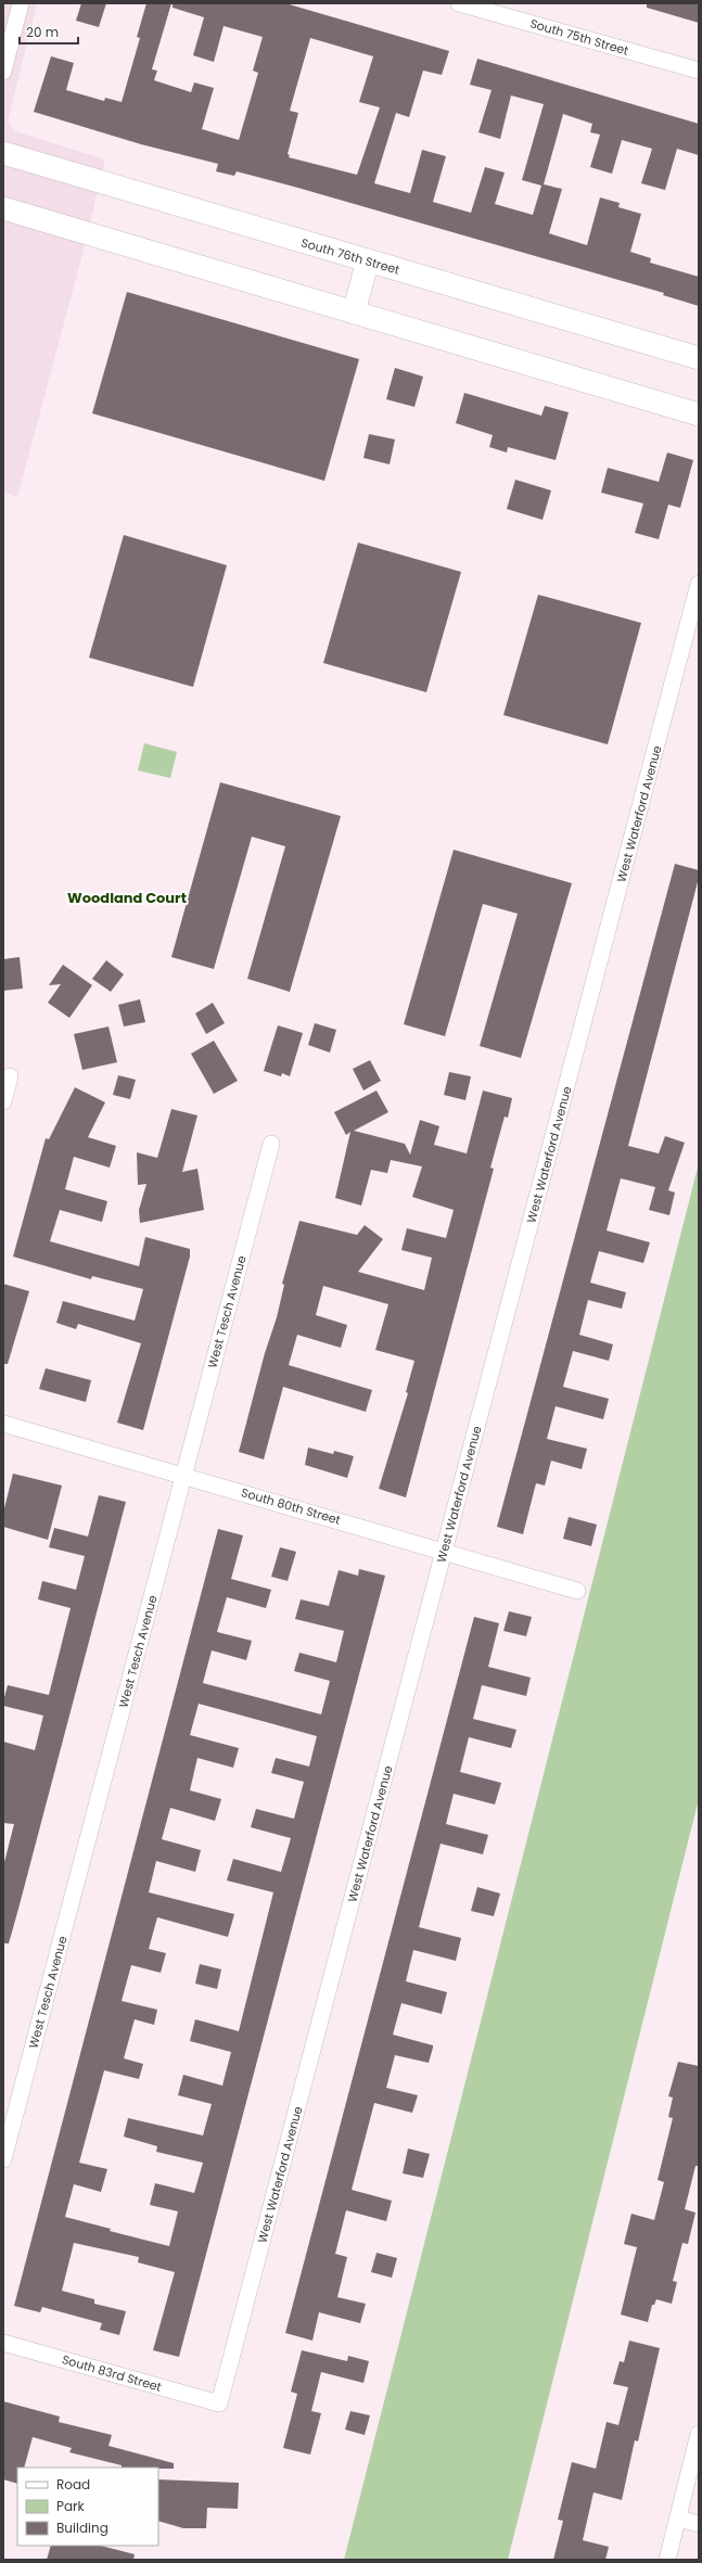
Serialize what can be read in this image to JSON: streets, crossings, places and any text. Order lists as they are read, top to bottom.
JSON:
{
  "streets": {
    "main road": ["South 76th Street"],
    "street": [
      "South 75th Street",
      "West Waterford Avenue",
      "West Tesch Avenue",
      "South 80th Street",
      "South 83rd Street"
    ]
  },
  "crossings": [
    ["West Waterford Avenue", "South 80th Street"],
    ["West Waterford Avenue", "South 83rd Street"],
    ["West Tesch Avenue", "South 80th Street"]
  ],
  "districts": ["Woodland Court"],
  "legend": ["Road", "Park", "Building"],
  "scale_bar": "20 m"
}
